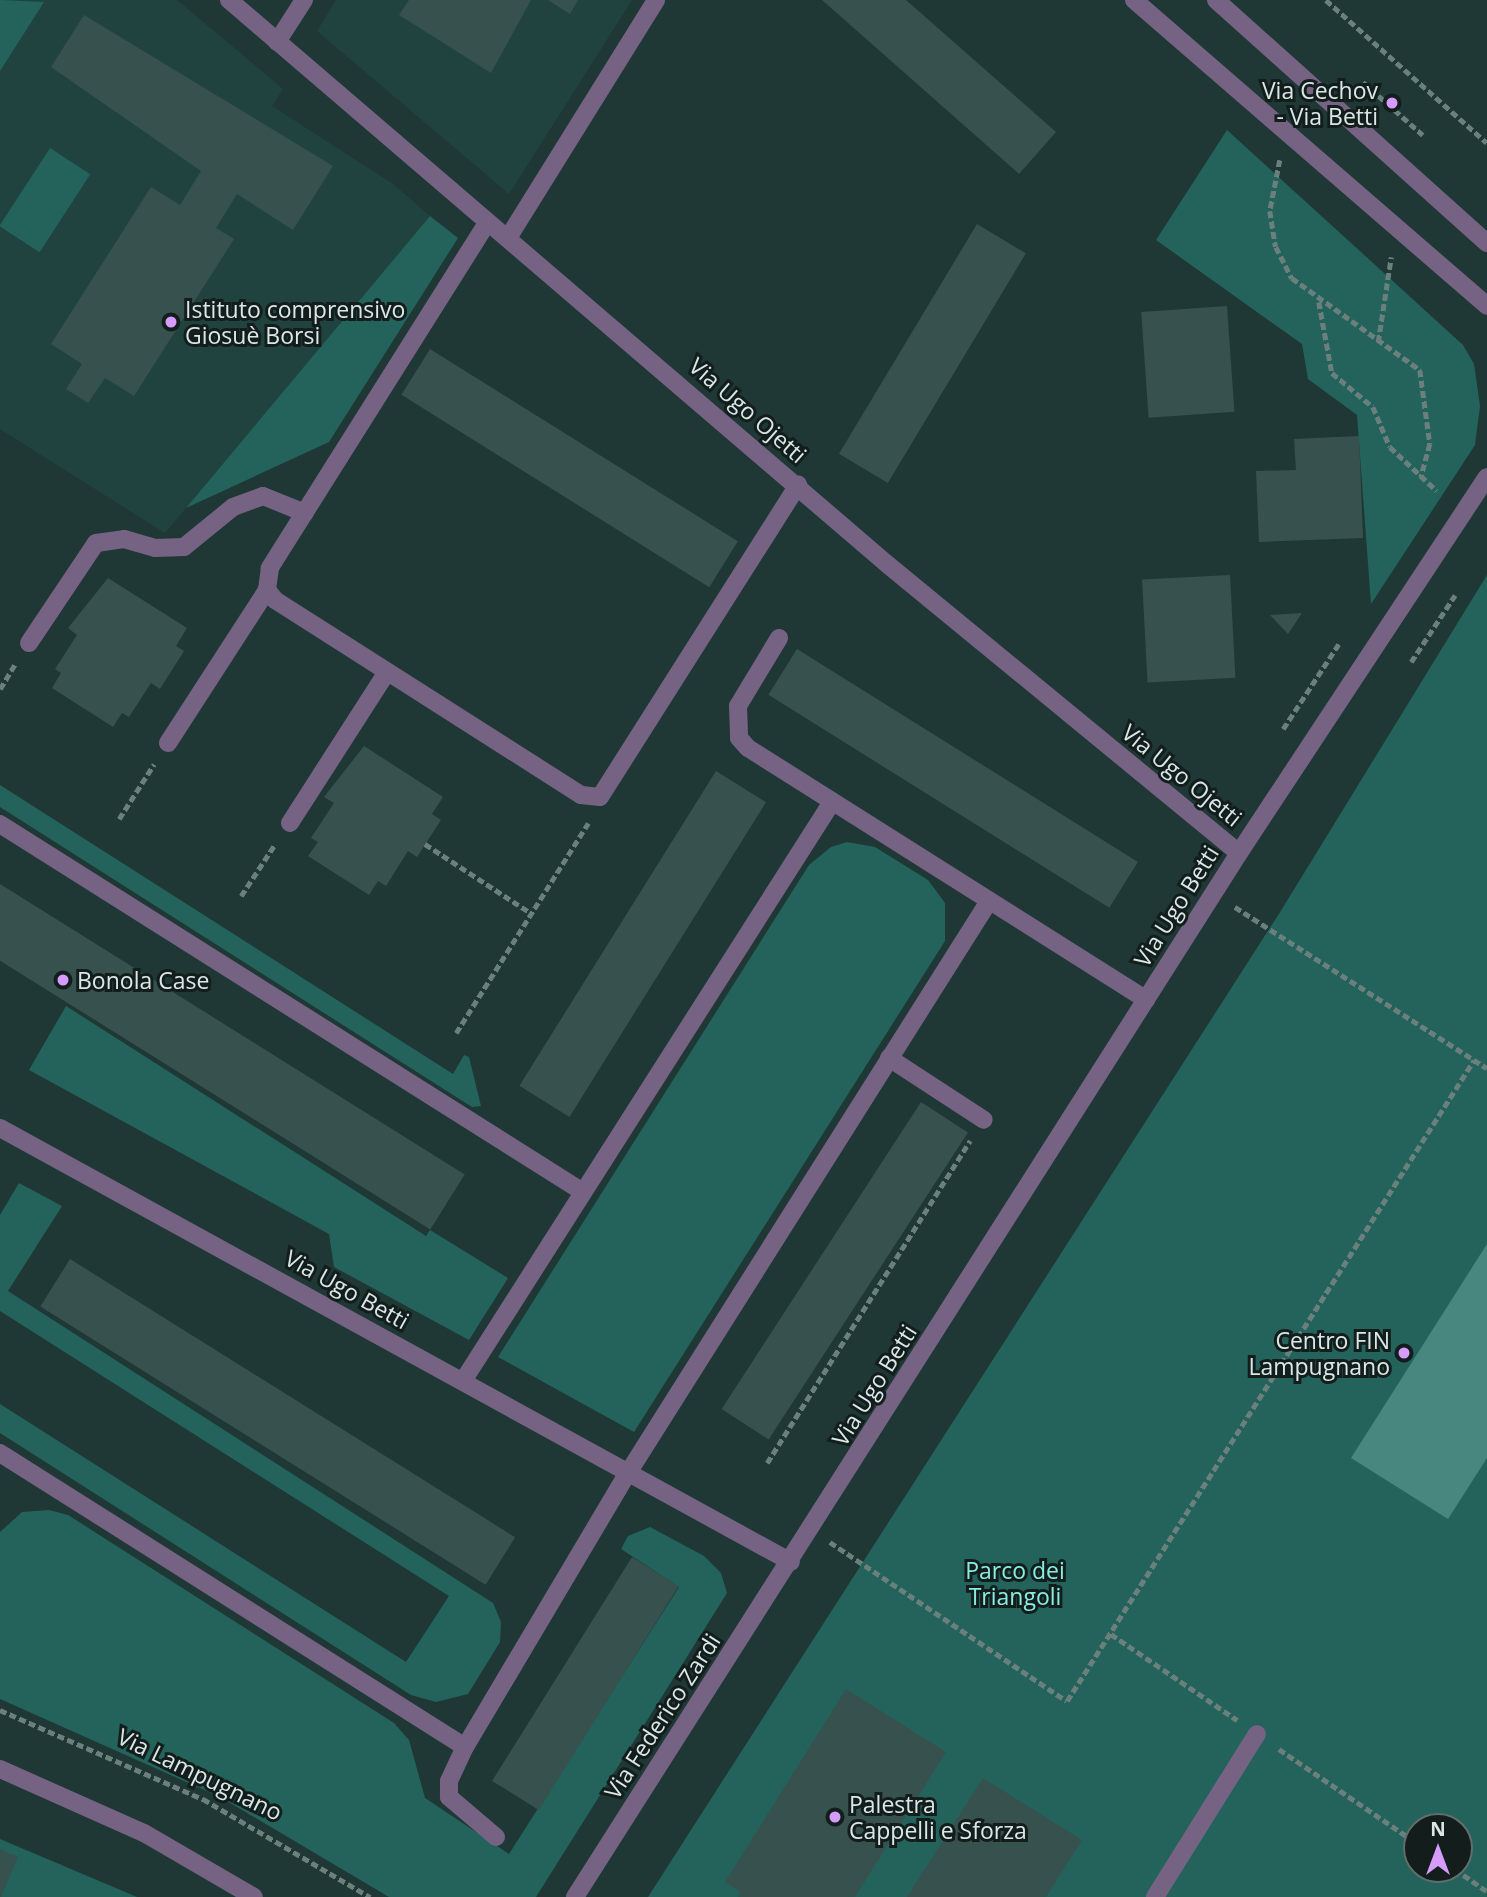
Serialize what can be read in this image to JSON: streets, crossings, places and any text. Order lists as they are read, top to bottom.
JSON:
{
  "streets": {
    "street": ["Via Ugo Ojetti", "Via Ugo Betti", "Via Federico Zardi"],
    "path": ["Via Lampugnano"]
  },
  "crossings": [
    ["Via Ugo Ojetti", "Via Ugo Betti"],
    ["Via Ugo Betti", "Via Federico Zardi"]
  ],
  "parks": ["Parco dei Triangoli"],
  "places": [
    "Via Cechov - Via Betti",
    "Istituto comprensivo Giosuè Borsi",
    "Bonola Case",
    "Centro FIN Lampugnano",
    "Palestra Cappelli e Sforza"
  ],
  "north": "top"
}
